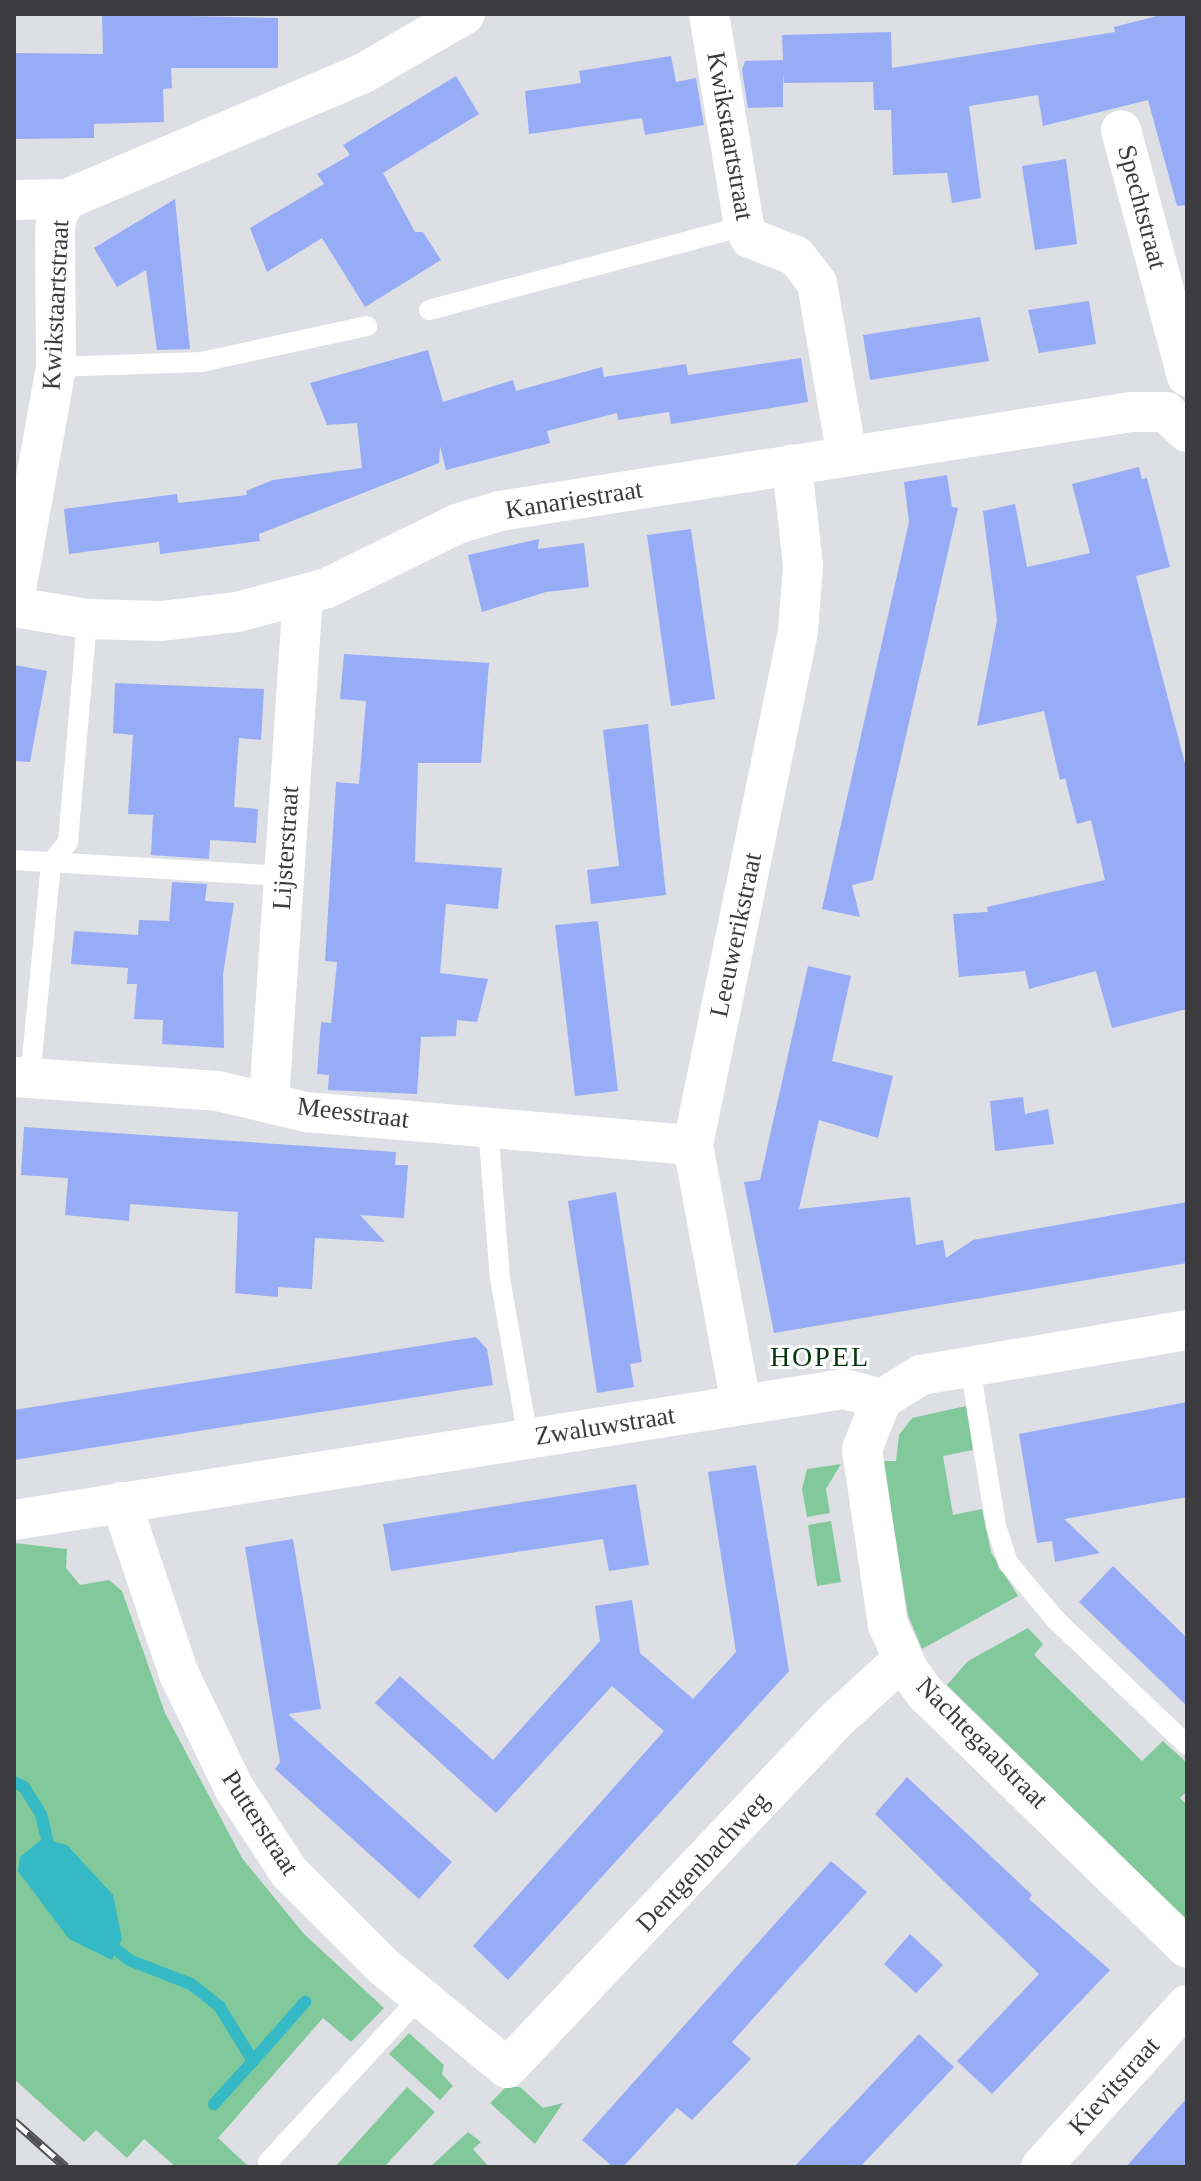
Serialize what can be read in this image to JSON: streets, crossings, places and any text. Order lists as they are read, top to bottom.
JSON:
{
  "streets": {
    "street": [
      "Kwikstaartstraat",
      "Spechtstraat",
      "Kanariestraat",
      "Lijsterstraat",
      "Leeuwerikstraat",
      "Meesstraat",
      "Zwaluwstraat",
      "Nachtegaalstraat",
      "Putterstraat",
      "Dentgenbachweg",
      "Kievitstraat"
    ]
  },
  "crossings": [
    ["Kwikstaartstraat", "Kanariestraat"],
    ["Kanariestraat", "Lijsterstraat"],
    ["Kanariestraat", "Leeuwerikstraat"],
    ["Lijsterstraat", "Meesstraat"],
    ["Leeuwerikstraat", "Meesstraat"],
    ["Leeuwerikstraat", "Zwaluwstraat"],
    ["Zwaluwstraat", "Nachtegaalstraat"],
    ["Zwaluwstraat", "Putterstraat"],
    ["Nachtegaalstraat", "Dentgenbachweg"],
    ["Putterstraat", "Dentgenbachweg"]
  ],
  "districts": ["HOPEL"]
}
